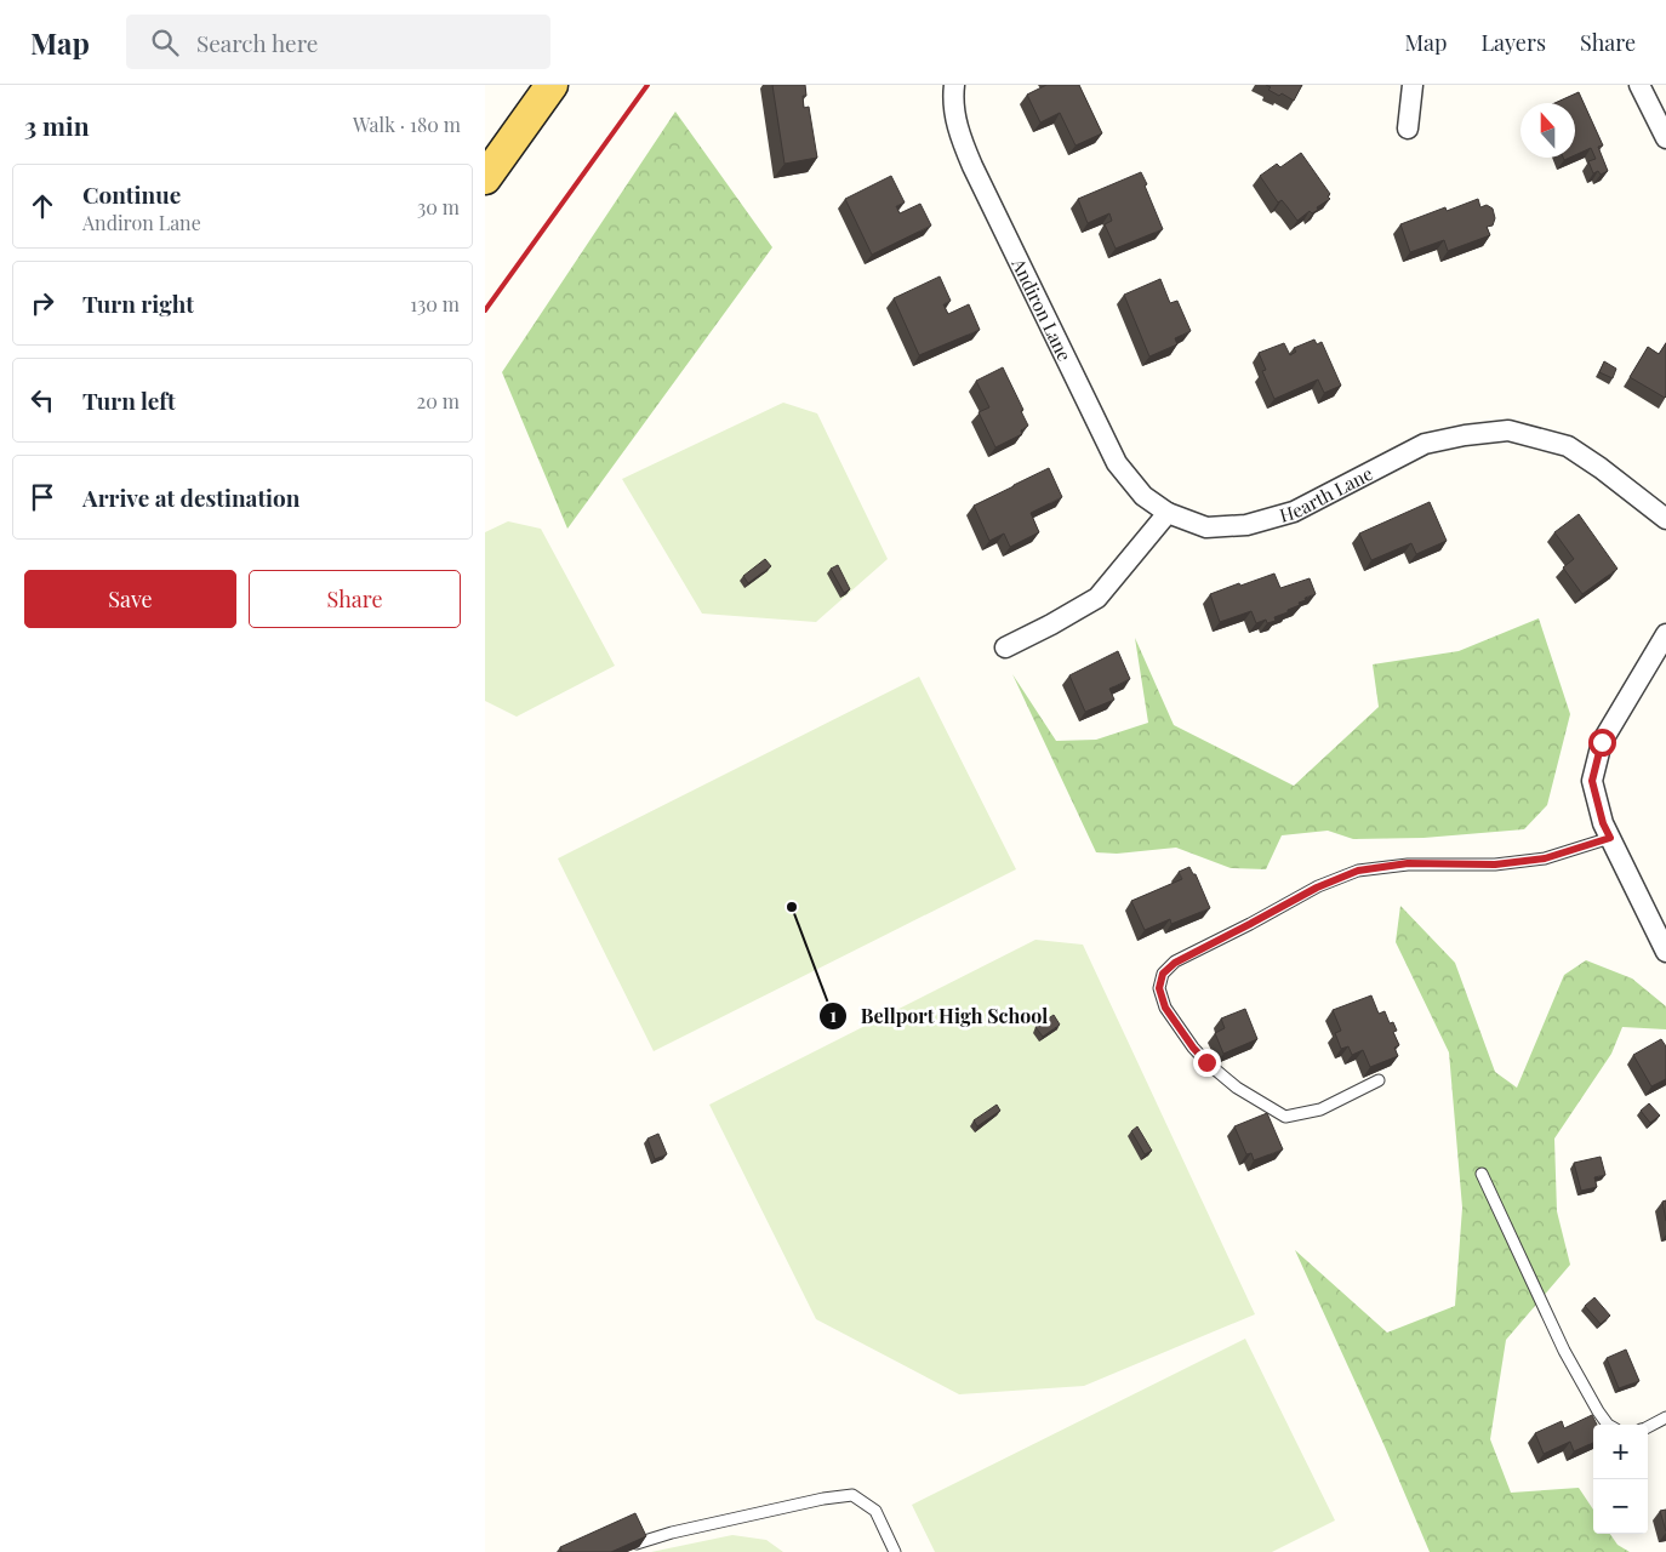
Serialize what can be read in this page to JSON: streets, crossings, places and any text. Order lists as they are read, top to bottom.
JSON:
{
  "streets": {
    "street": ["Andiron Lane", "Hearth Lane"]
  },
  "crossings": [
    ["Andiron Lane", "Hearth Lane"]
  ],
  "places": ["Bellport High School"],
  "north": "top",
  "page": {
    "header": "Map",
    "search": "Search here",
    "nav": ["Map", "Layers", "Share"],
    "heading": ["3 min", "Walk · 180 m"],
    "list": [
      ["Continue", "Andiron Lane", "30 m"],
      ["Turn right", "130 m"],
      ["Turn left", "20 m"],
      "Arrive at destination"
    ],
    "buttons": ["Save", "Share"],
    "map_buttons": ["+", "−"]
  }
}
